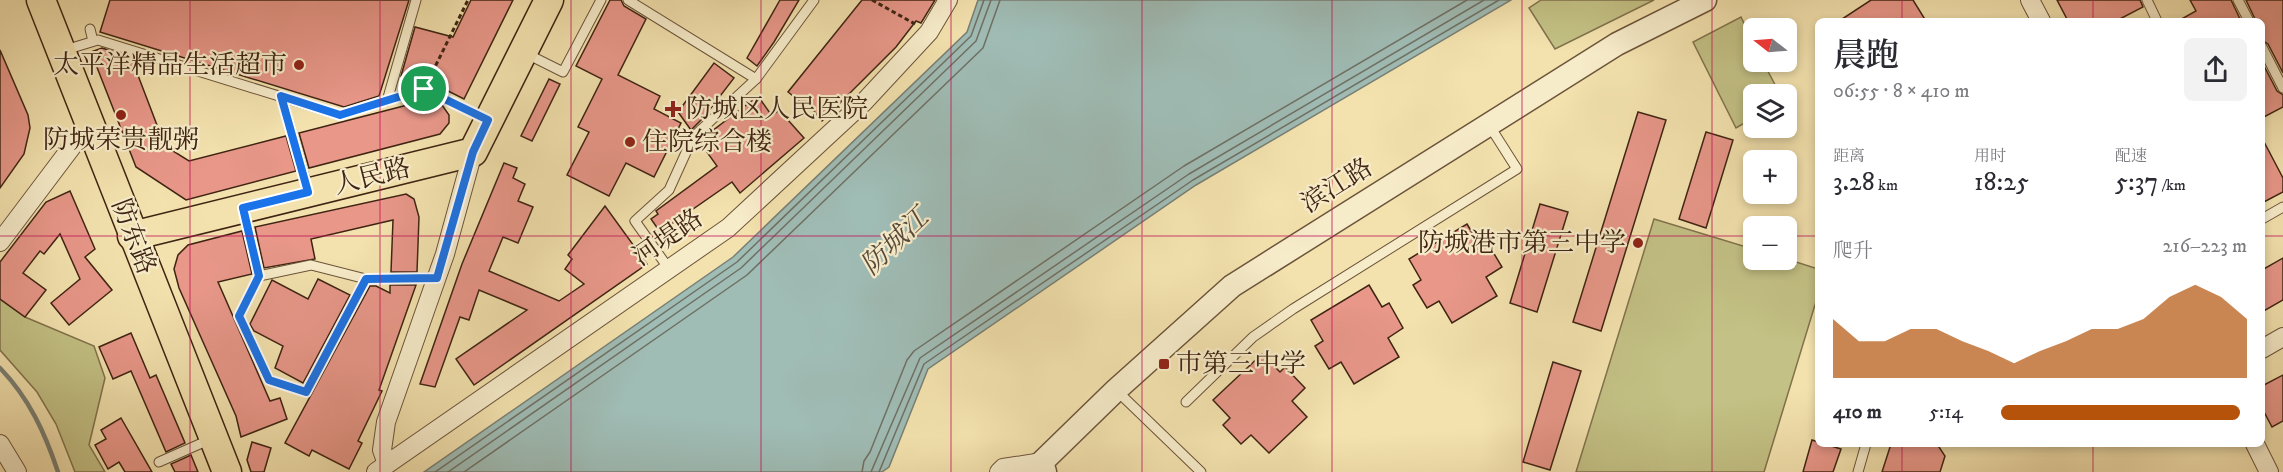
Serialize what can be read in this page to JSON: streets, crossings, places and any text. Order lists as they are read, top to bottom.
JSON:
{
  "streets": {
    "main road": ["人民路", "防东路"],
    "street": ["滨江路", "河堤路"]
  },
  "crossings": [
    ["人民路", "防东路"]
  ],
  "water": ["防城江"],
  "places": {
    "other": [
      "太平洋精品生活超市",
      "防城荣贵靓粥",
      "住院综合楼",
      "防城港市第三中学"
    ],
    "health": ["防城区人民医院"],
    "transit": ["巿第三中学"]
  },
  "north": "left",
  "page": {
    "map_buttons": ["+", "−"],
    "heading": ["晨跑", "06:55 · 8 × 410 m"],
    "stats": [
      ["距离", "3.28 km"],
      ["用时", "18:25"],
      ["配速", "5:37 /km"]
    ],
    "chart": ["爬升", "216–223 m"],
    "list": [
      {
        "name": "410 m",
        "note": "5:14"
      }
    ]
  }
}
